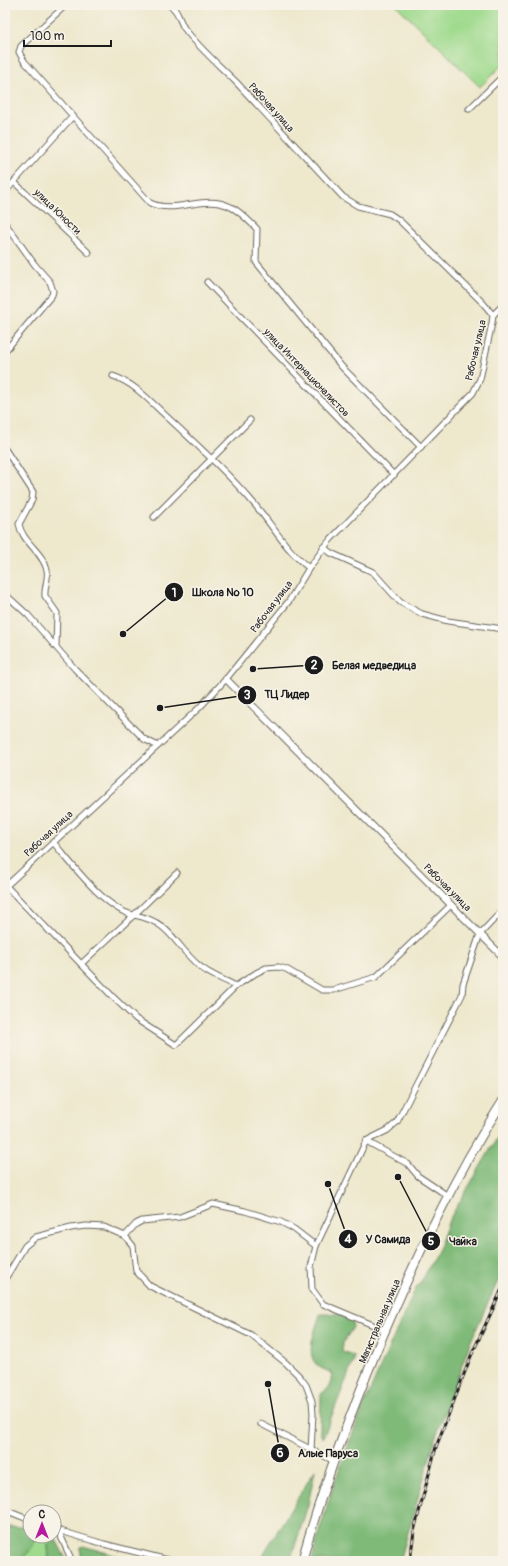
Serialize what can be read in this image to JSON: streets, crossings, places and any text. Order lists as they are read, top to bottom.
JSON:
{
  "streets": {
    "main road": ["Магистральная улица"],
    "street": ["Рабочая улица", "улица Юности", "улица Интернационалистов"]
  },
  "crossings": [
    ["Рабочая улица", "улица Интернационалистов"]
  ],
  "places": [
    "Школа № 10",
    "Белая медведица",
    "ТЦ Лидер",
    "Чайка",
    "У Самида",
    "Алые Паруса"
  ],
  "scale_bar": "100 m",
  "north": "top"
}
